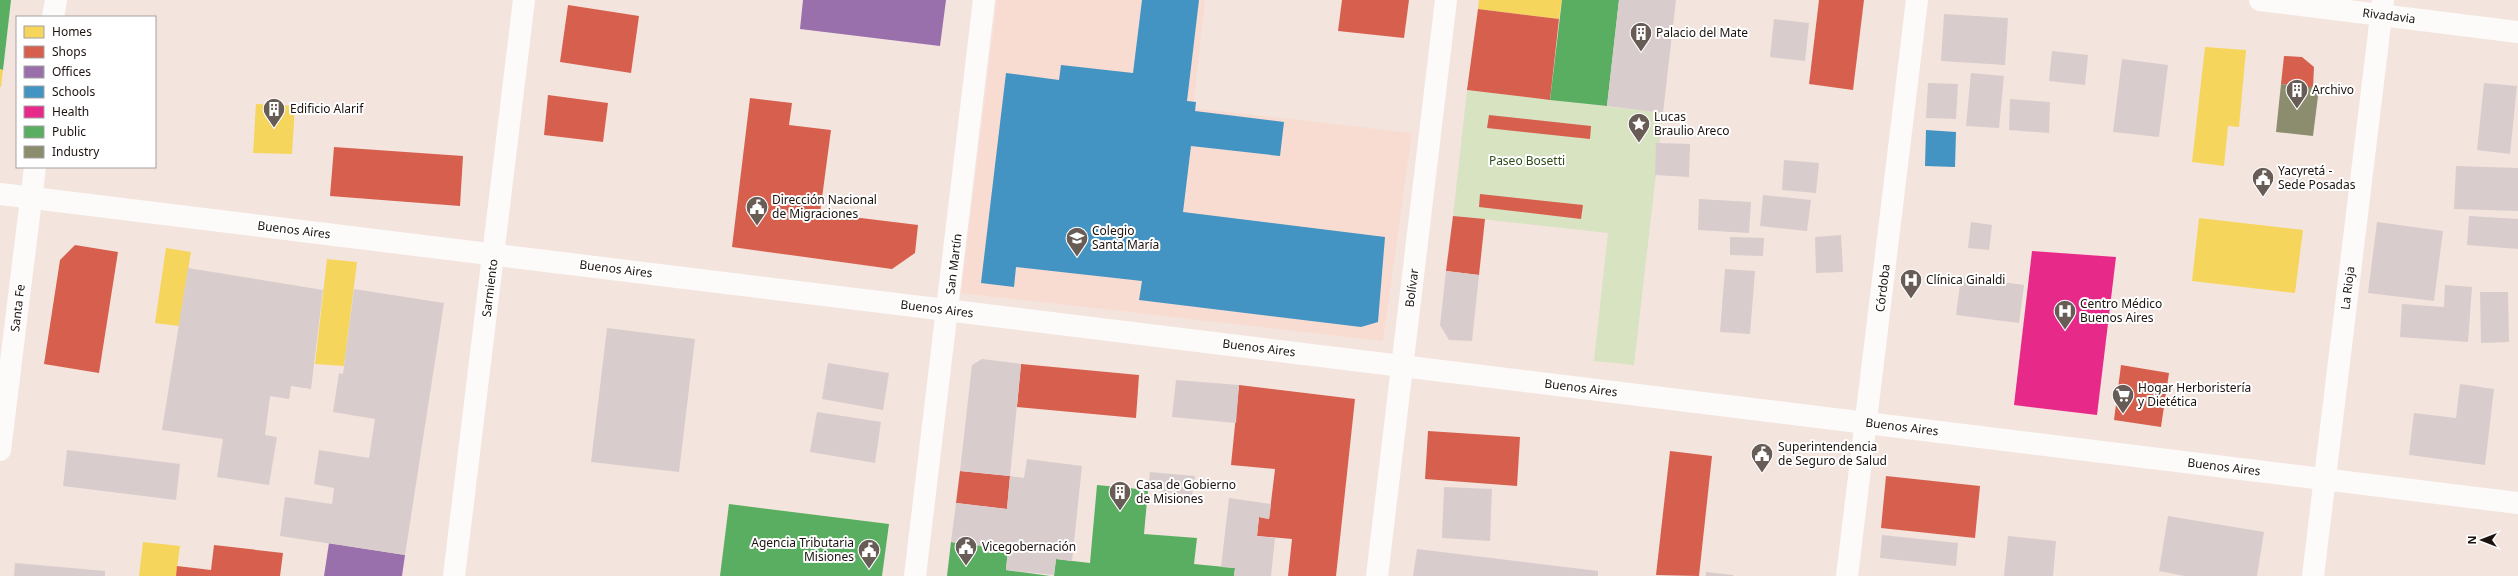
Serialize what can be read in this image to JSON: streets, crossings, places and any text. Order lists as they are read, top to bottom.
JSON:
{
  "streets": {
    "street": [
      "Rivadavia",
      "Buenos Aires",
      "San Martín",
      "Sarmiento",
      "Bolívar",
      "Córdoba",
      "La Rioja",
      "Santa Fe"
    ]
  },
  "crossings": [
    ["Rivadavia", "La Rioja"],
    ["Buenos Aires", "San Martín"],
    ["Buenos Aires", "Sarmiento"],
    ["Buenos Aires", "Bolívar"],
    ["Buenos Aires", "Córdoba"],
    ["Buenos Aires", "La Rioja"],
    ["Buenos Aires", "Santa Fe"]
  ],
  "parks": ["Paseo Bosetti"],
  "places": {
    "building": [
      "Palacio del Mate",
      "Archivo",
      "Edificio Alarif",
      "Casa de Gobierno de Misiones"
    ],
    "place": ["Lucas Braulio Areco"],
    "public building": [
      "Yacyretá - Sede Posadas",
      "Dirección Nacional de Migraciones",
      "Superintendencia de Seguro de Salud",
      "Vicegobernación",
      "Agencia Tributaria Misiones"
    ],
    "school or university": ["Colegio Santa María"],
    "hospital": ["Clínica Ginaldi", "Centro Médico Buenos Aires"],
    "supermarket": ["Hogar Herboristería y Dietética"]
  },
  "legend": [
    "Homes",
    "Shops",
    "Offices",
    "Schools",
    "Health",
    "Public",
    "Industry"
  ],
  "north": "left"
}
